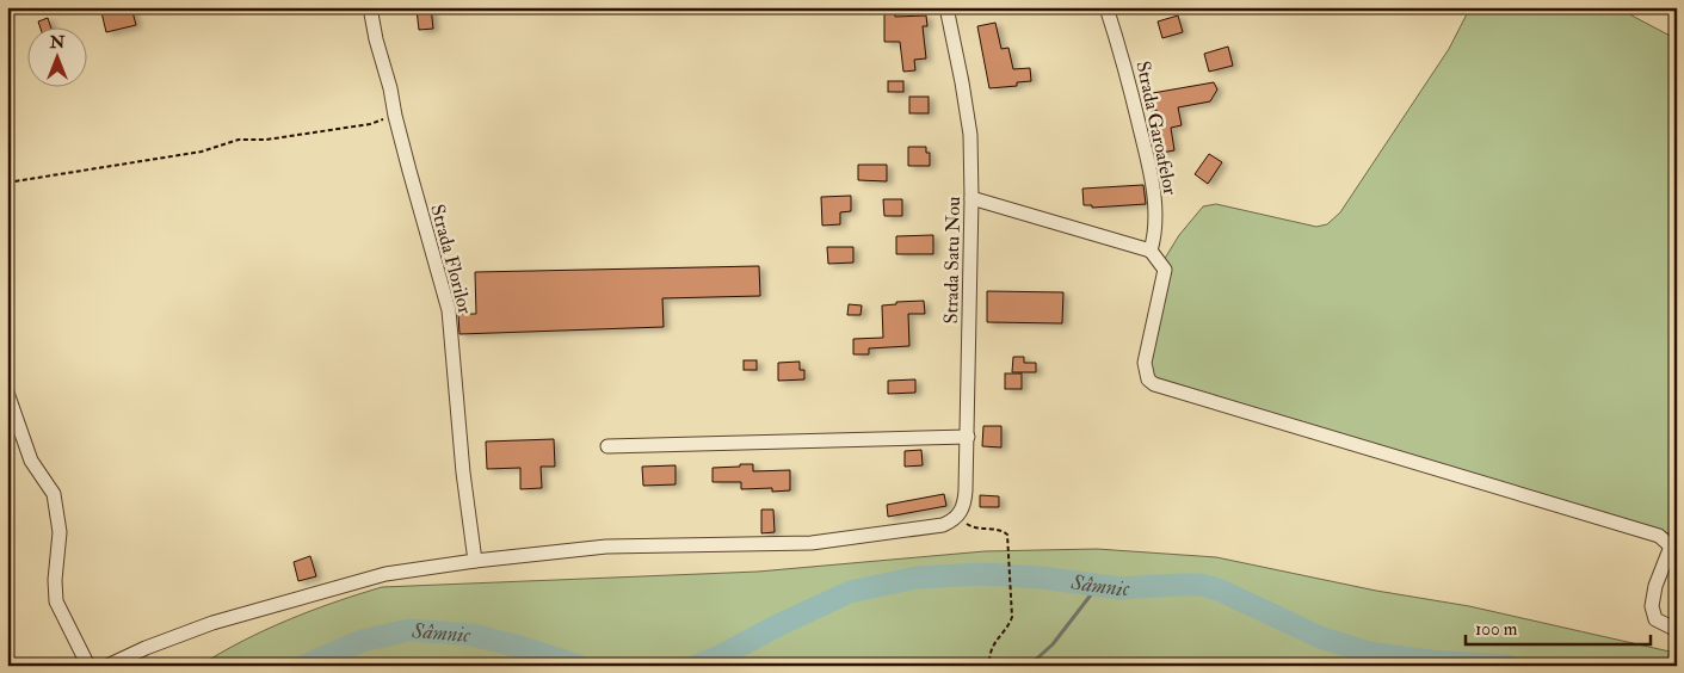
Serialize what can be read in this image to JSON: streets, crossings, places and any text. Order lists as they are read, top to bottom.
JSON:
{
  "streets": {
    "street": ["Strada Garoafelor", "Strada Florilor", "Strada Satu Nou"]
  },
  "water": ["Sâmnic"],
  "scale_bar": "100 m",
  "north": "top"
}
